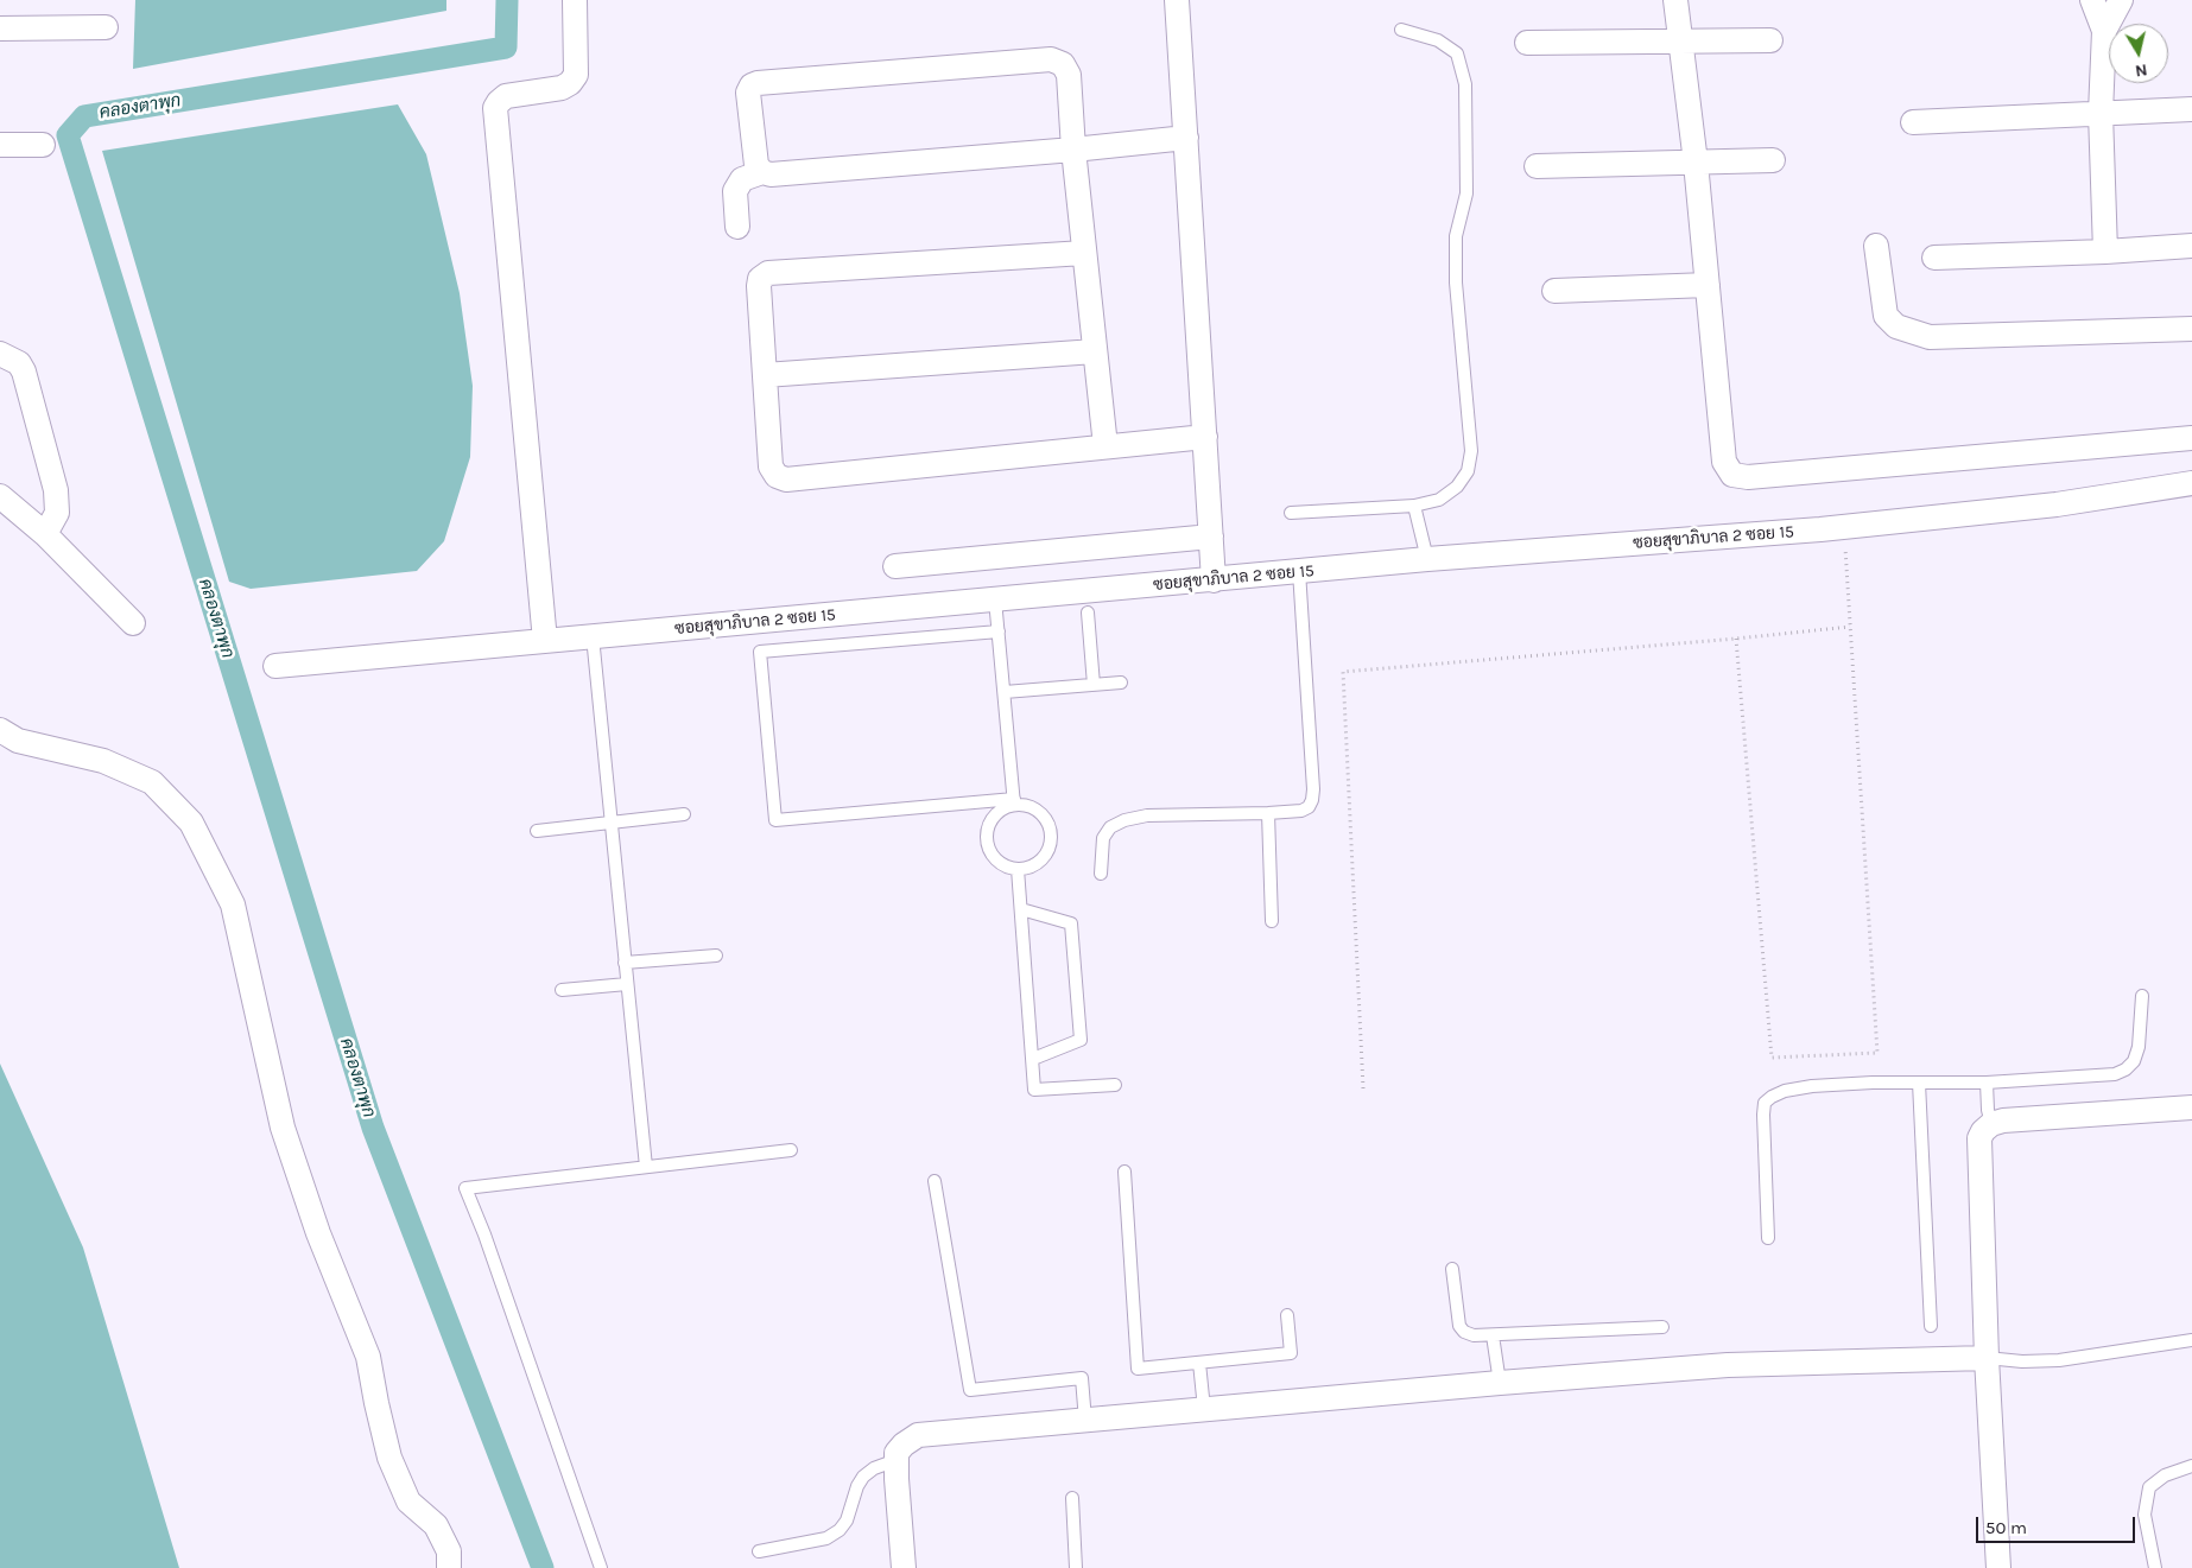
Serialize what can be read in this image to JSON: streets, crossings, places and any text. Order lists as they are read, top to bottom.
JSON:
{
  "streets": {
    "street": ["ซอยสุขาภิบาล 2 ซอย 15"]
  },
  "water": ["คลองตาพุก"],
  "scale_bar": "50 m",
  "north": "bottom"
}
